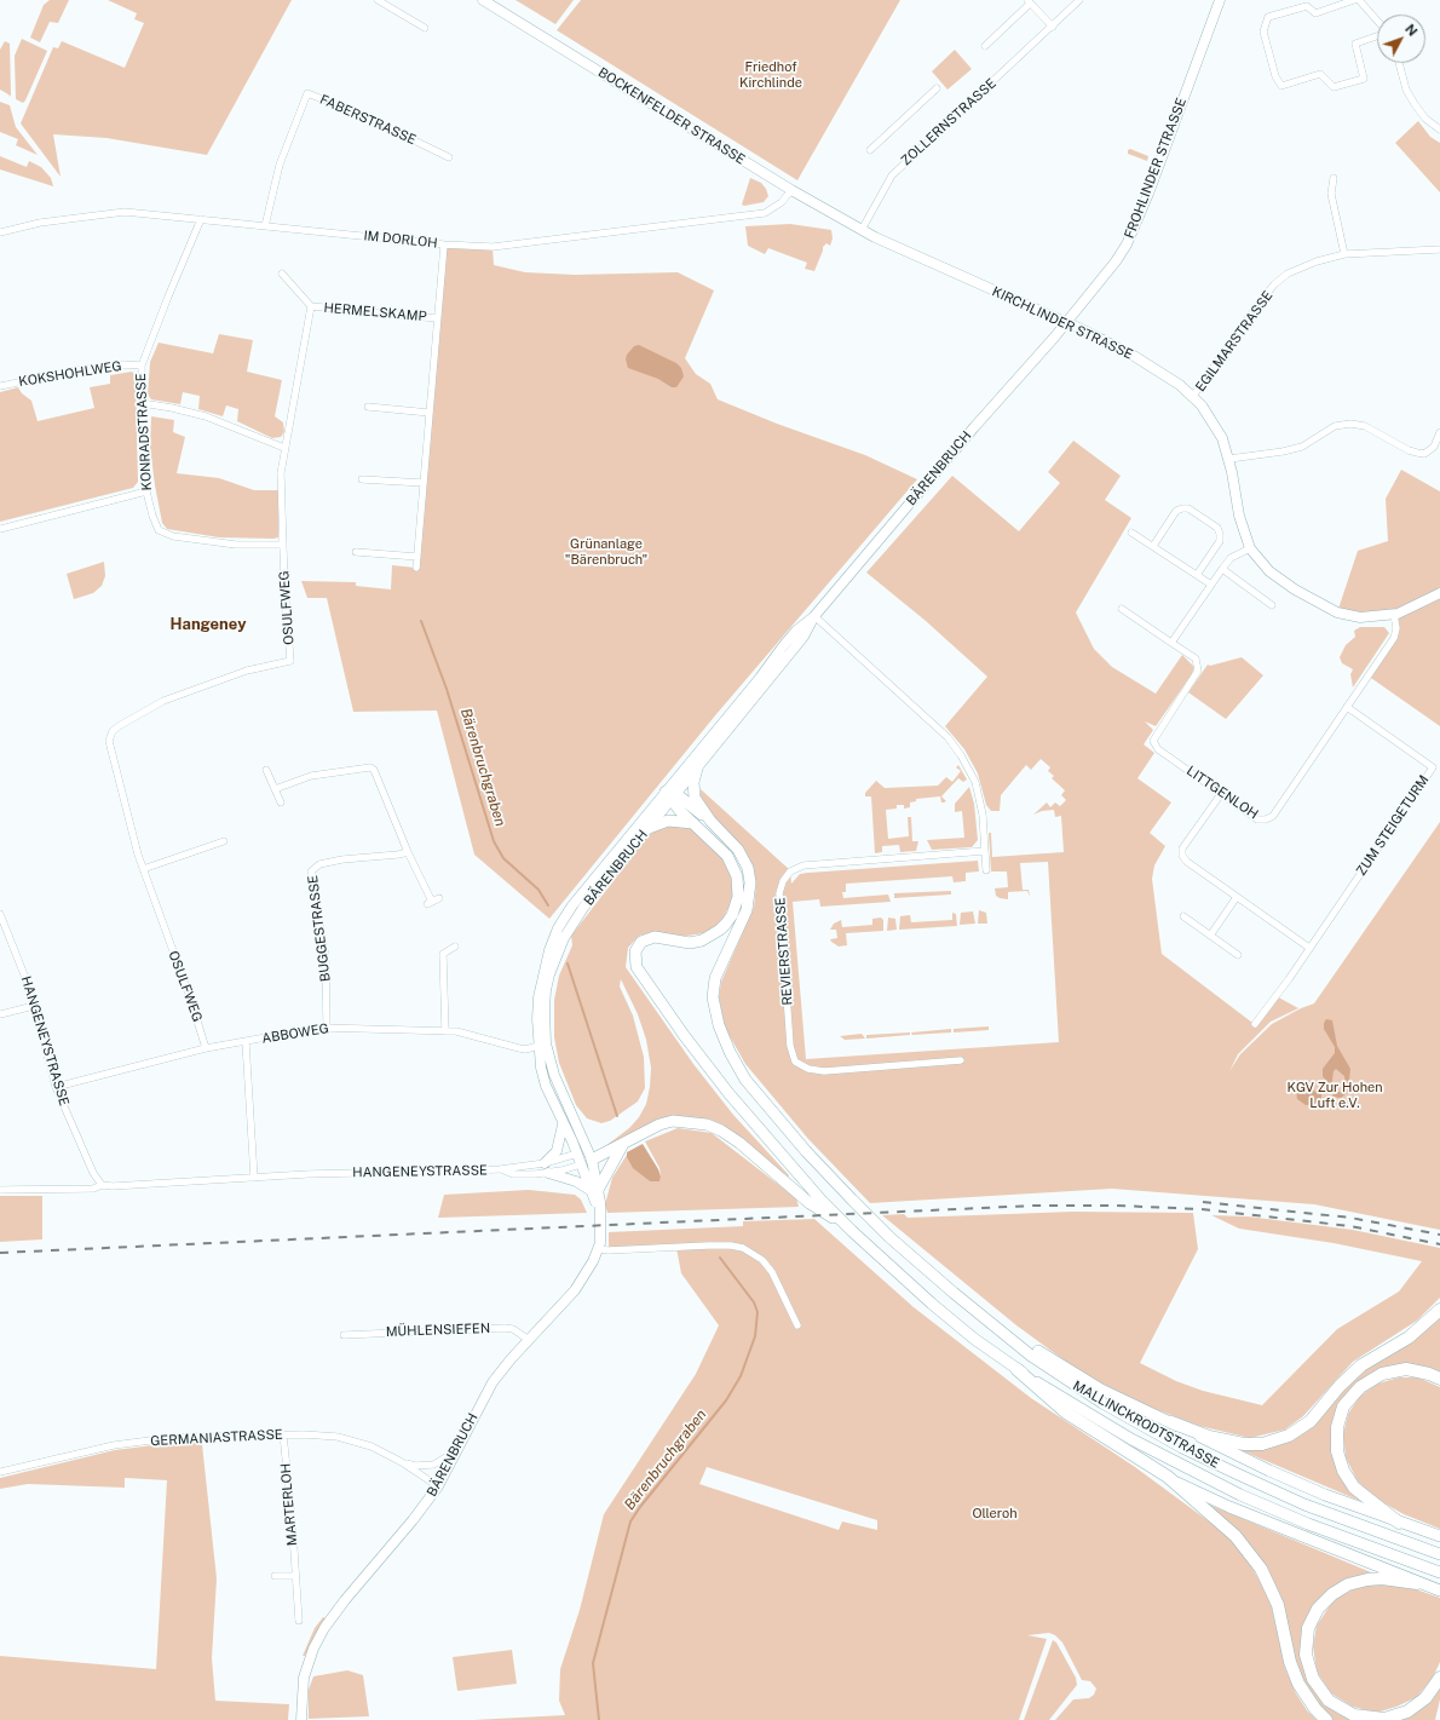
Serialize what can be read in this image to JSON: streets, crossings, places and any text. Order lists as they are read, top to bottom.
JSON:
{
  "streets": {
    "highway": ["MALLINCKRODTSTRASSE"],
    "main road": [
      "BOCKENFELDER STRASSE",
      "FROHLINDER STRASSE",
      "KIRCHLINDER STRASSE",
      "BÄRENBRUCH"
    ],
    "street": [
      "FABERSTRASSE",
      "ZOLLERNSTRASSE",
      "IM DORLOH",
      "HERMELSKAMP",
      "EGILMARSTRASSE",
      "KOKSHOHLWEG",
      "KONRADSTRASSE",
      "OSULFWEG",
      "LITTGENLOH",
      "ZUM STEIGETURM",
      "BUGGESTRASSE",
      "REVIERSTRASSE",
      "ABBOWEG",
      "HANGENEYSTRASSE",
      "MÜHLENSIEFEN",
      "GERMANIASTRASSE",
      "MARTERLOH"
    ]
  },
  "crossings": [
    ["BOCKENFELDER STRASSE", "ZOLLERNSTRASSE"],
    ["BOCKENFELDER STRASSE", "IM DORLOH"],
    ["BOCKENFELDER STRASSE", "KIRCHLINDER STRASSE"],
    ["FABERSTRASSE", "IM DORLOH"],
    ["ZOLLERNSTRASSE", "KIRCHLINDER STRASSE"],
    ["FROHLINDER STRASSE", "KIRCHLINDER STRASSE"],
    ["FROHLINDER STRASSE", "BÄRENBRUCH"],
    ["IM DORLOH", "HERMELSKAMP"],
    ["IM DORLOH", "KONRADSTRASSE"],
    ["HERMELSKAMP", "OSULFWEG"],
    ["KIRCHLINDER STRASSE", "EGILMARSTRASSE"],
    ["KIRCHLINDER STRASSE", "BÄRENBRUCH"],
    ["KIRCHLINDER STRASSE", "LITTGENLOH"],
    ["KOKSHOHLWEG", "KONRADSTRASSE"],
    ["KONRADSTRASSE", "OSULFWEG"],
    ["BÄRENBRUCH", "ABBOWEG"],
    ["BÄRENBRUCH", "HANGENEYSTRASSE"],
    ["BÄRENBRUCH", "MÜHLENSIEFEN"],
    ["BÄRENBRUCH", "GERMANIASTRASSE"],
    ["OSULFWEG", "ABBOWEG"],
    ["LITTGENLOH", "ZUM STEIGETURM"],
    ["BUGGESTRASSE", "ABBOWEG"],
    ["ABBOWEG", "HANGENEYSTRASSE"],
    ["GERMANIASTRASSE", "MARTERLOH"]
  ],
  "districts": ["Hangeney"],
  "water": ["Bärenbruchgraben"],
  "parks": [
    "Friedhof Kirchlinde",
    "Grünanlage \"Bärenbruch\"",
    "KGV Zur Hohen Luft e.V.",
    "Olleroh"
  ],
  "north": "top right"
}
